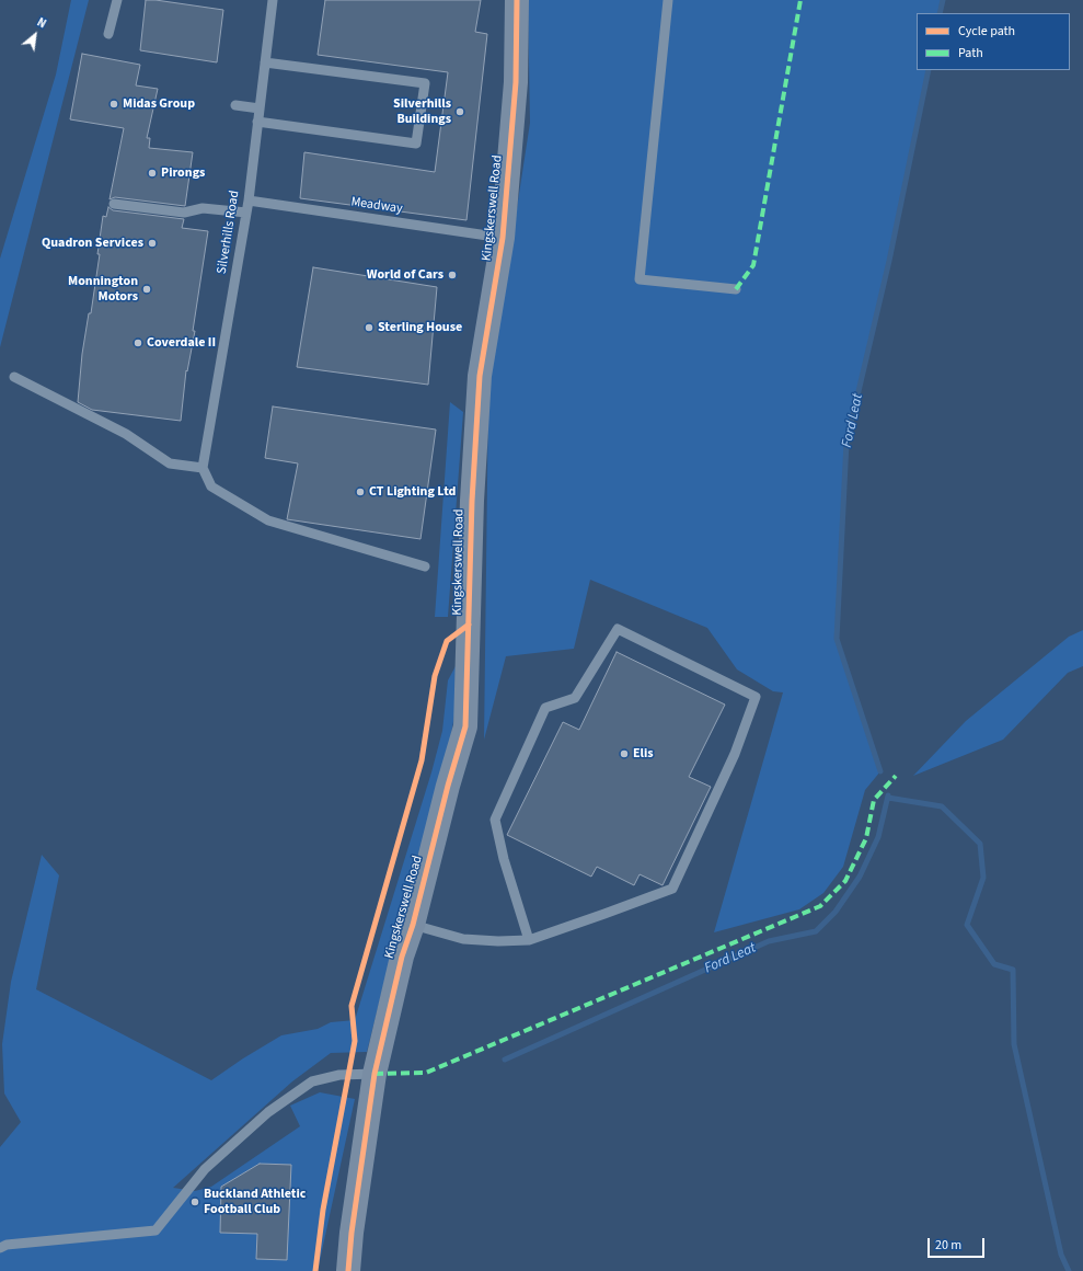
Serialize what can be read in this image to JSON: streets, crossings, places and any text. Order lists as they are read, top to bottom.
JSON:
{
  "streets": {
    "street": ["Kingskerswell Road"],
    "lane": ["Meadway", "Silverhills Road"]
  },
  "crossings": [
    ["Meadway", "Kingskerswell Road"],
    ["Meadway", "Silverhills Road"]
  ],
  "water": ["Ford Leat"],
  "places": [
    "Midas Group",
    "Silverhills Buildings",
    "Pirongs",
    "Quadron Services",
    "World of Cars",
    "Monnington Motors",
    "Sterling House",
    "Coverdale II",
    "CT Lighting Ltd",
    "Elis",
    "Buckland Athletic Football Club"
  ],
  "legend": ["Cycle path", "Path"],
  "scale_bar": "20 m",
  "north": "top right"
}
